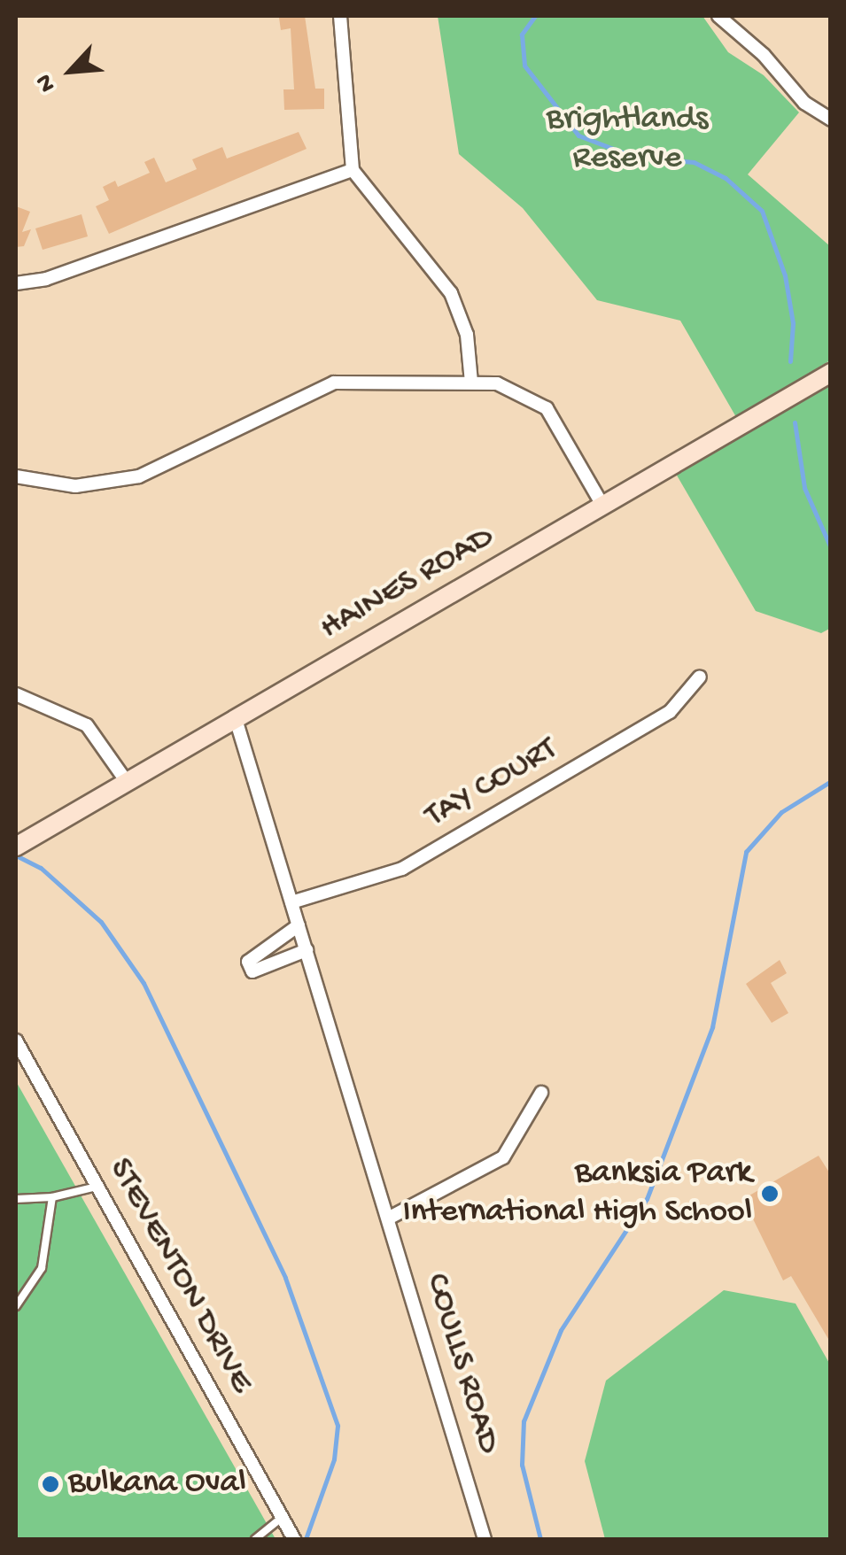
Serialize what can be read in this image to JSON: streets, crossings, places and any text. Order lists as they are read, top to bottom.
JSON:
{
  "streets": {
    "main road": ["HAINES ROAD"],
    "street": ["TAY COURT", "STEVENTON DRIVE", "COULLS ROAD"]
  },
  "crossings": [
    ["HAINES ROAD", "COULLS ROAD"],
    ["TAY COURT", "COULLS ROAD"]
  ],
  "parks": ["Brightlands Reserve"],
  "places": ["Banksia Park International High School", "Bulkana Oval"],
  "north": "bottom left"
}
